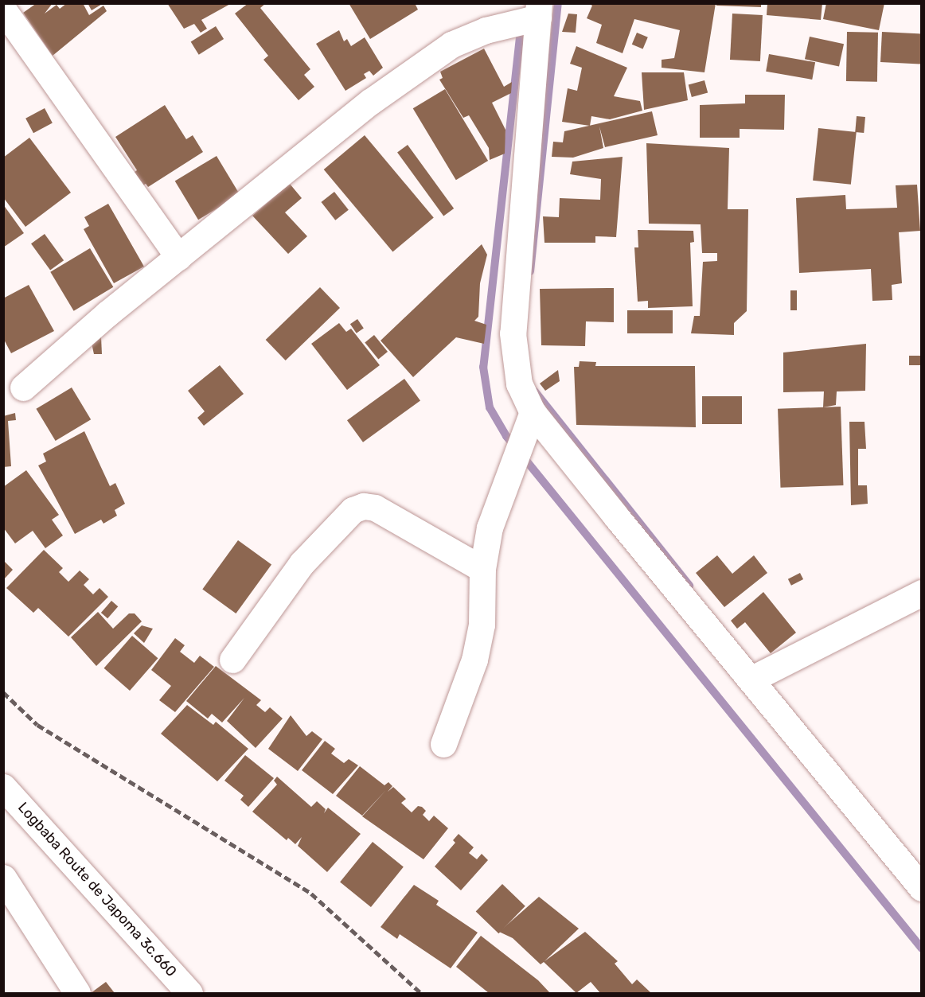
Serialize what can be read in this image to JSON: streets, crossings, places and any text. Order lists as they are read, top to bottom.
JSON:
{
  "streets": {
    "street": ["Logbaba Route de Japoma 3c.660"]
  }
}
